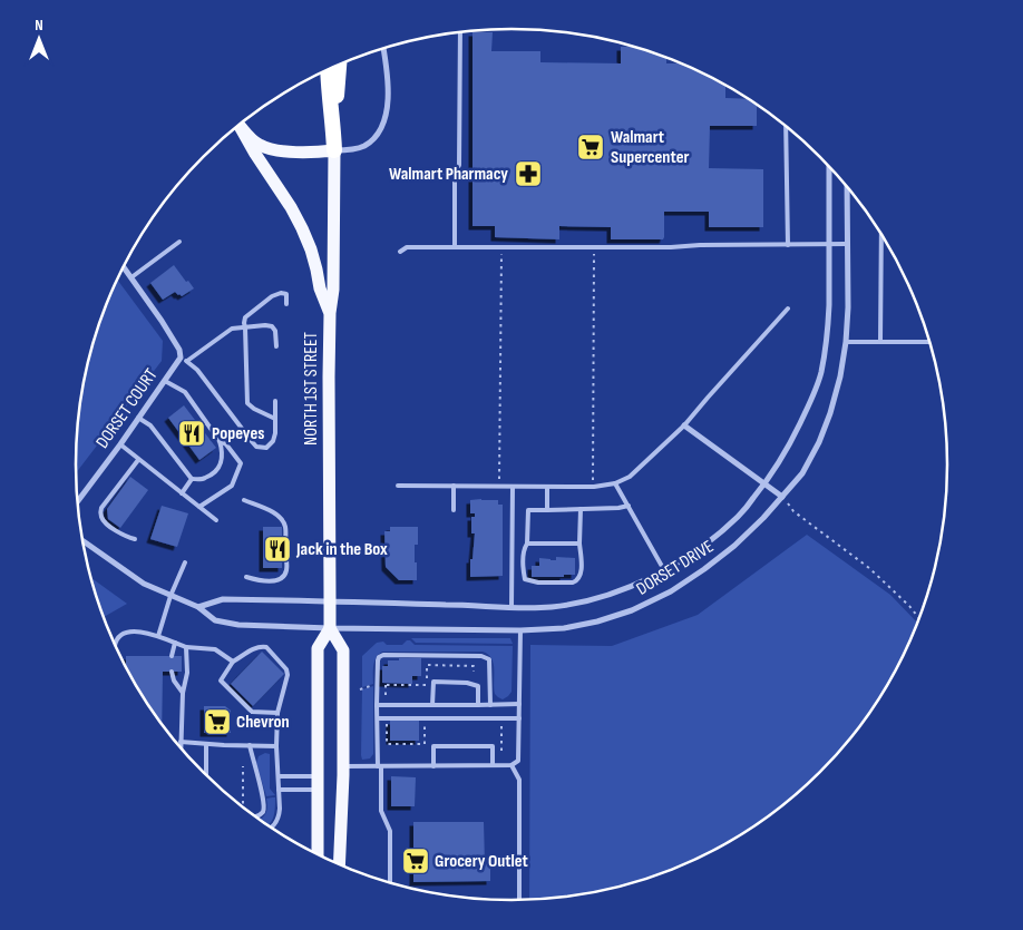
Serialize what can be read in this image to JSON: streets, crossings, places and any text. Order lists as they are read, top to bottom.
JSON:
{
  "streets": {
    "main road": ["NORTH 1ST STREET"],
    "street": ["DORSET COURT", "DORSET DRIVE"]
  },
  "crossings": [
    ["NORTH 1ST STREET", "DORSET DRIVE"]
  ],
  "places": {
    "supermarket": ["Walmart Supercenter", "Chevron", "Grocery Outlet"],
    "pharmacy": ["Walmart Pharmacy"],
    "restaurant": ["Popeyes", "Jack in the Box"]
  },
  "north": "top"
}
